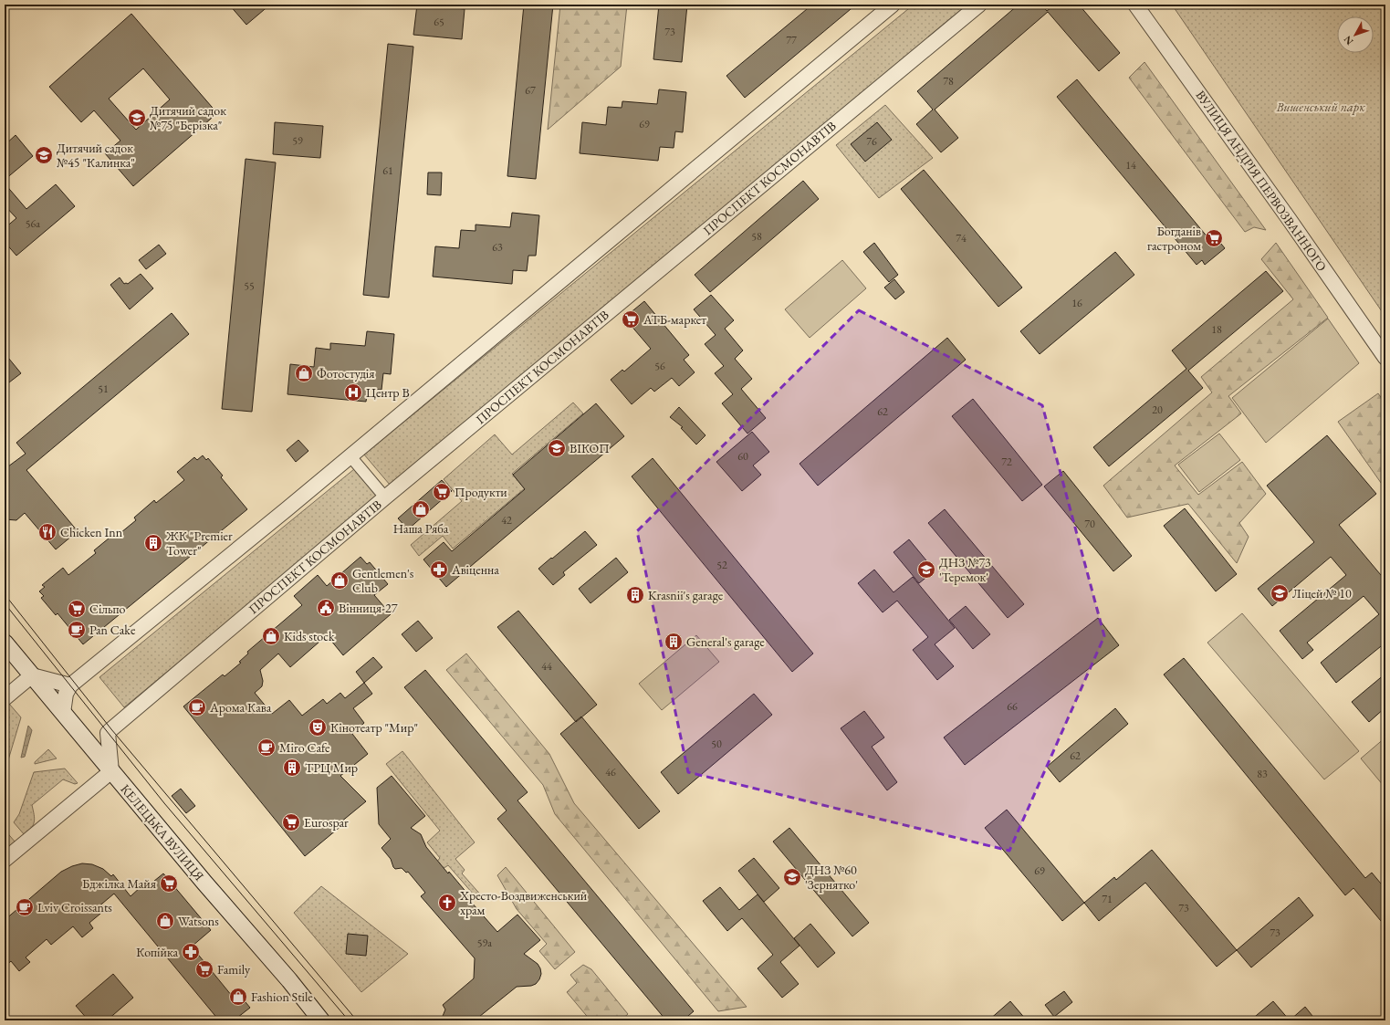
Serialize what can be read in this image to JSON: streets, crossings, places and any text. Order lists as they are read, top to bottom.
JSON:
{
  "streets": {
    "main road": ["КЕЛЕЦЬКА ВУЛИЦЯ"],
    "street": ["ПРОСПЕКТ КОСМОНАВТІВ", "ВУЛИЦЯ АНДРІЯ ПЕРВОЗВАННОГО"]
  },
  "crossings": [
    ["ПРОСПЕКТ КОСМОНАВТІВ", "КЕЛЕЦЬКА ВУЛИЦЯ"]
  ],
  "parks": ["Вишенський парк"],
  "places": {
    "school or university": [
      "Дитячий садок №75 \"Берізка\"",
      "Дитячий садок №45 \"Калинка\"",
      "ВІКОП",
      "ДНЗ №73 'Теремок'",
      "Ліцей № 10",
      "ДНЗ №60 'Зернятко'"
    ],
    "supermarket": [
      "Богданів гастроном",
      "АТБ-маркет",
      "Продукти",
      "Сільпо",
      "Eurospar",
      "Бджілка Майя",
      "Family"
    ],
    "shop": [
      "Фотостудія",
      "Наша Ряба",
      "Gentlemen's Club",
      "Kids stock",
      "Watsons",
      "Fashion Stile"
    ],
    "hospital": ["Центр В"],
    "restaurant": ["Chicken Inn"],
    "building": [
      "ЖК \"Premier Tower\"",
      "Krasnii's garage",
      "General's garage",
      "ТРЦ Мир"
    ],
    "pharmacy": ["Авіценна", "Копійка"],
    "public building": ["Вінниця-27"],
    "cafe": [
      "Pan Cake",
      "Арома Кава",
      "Miro Cafe",
      "Lviv Croissants"
    ],
    "theatre": ["Кінотеатр \"Мир\""],
    "church": ["Хресто-Воздвиженський храм"]
  },
  "house_numbers": [
    "65",
    "73",
    "77",
    "78",
    "67",
    "69",
    "59",
    "76",
    "14",
    "61",
    "56а",
    "58",
    "74",
    "63",
    "55",
    "16",
    "18",
    "56",
    "51",
    "20",
    "62",
    "60",
    "72",
    "42",
    "70",
    "52",
    "44",
    "66",
    "50",
    "62",
    "46",
    "83",
    "69",
    "71",
    "73",
    "73",
    "59а"
  ],
  "north": "bottom left"
}
